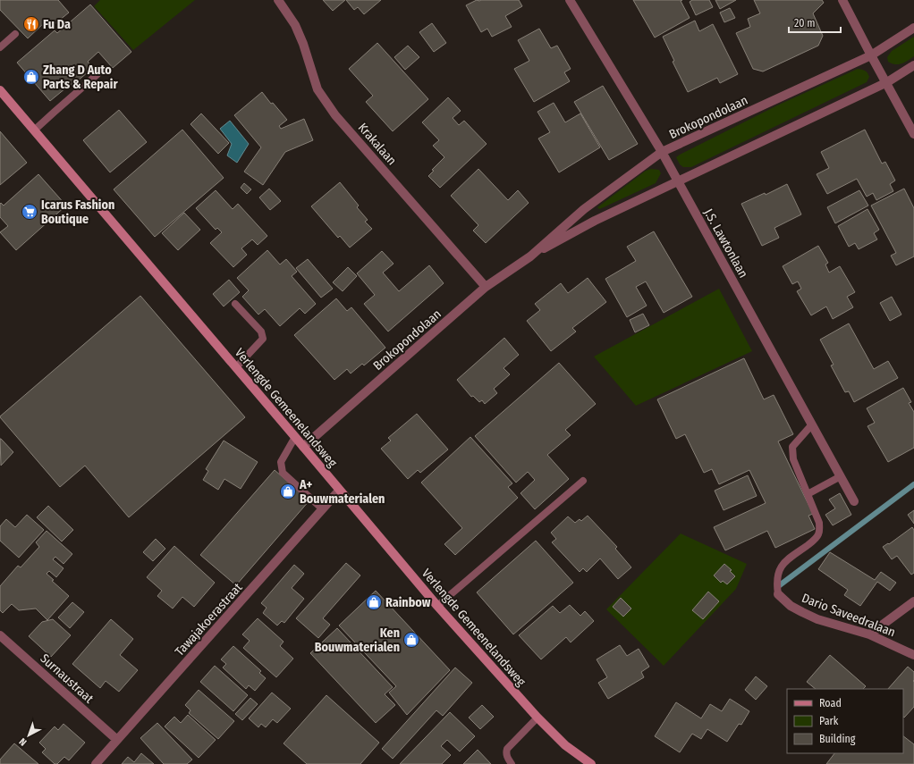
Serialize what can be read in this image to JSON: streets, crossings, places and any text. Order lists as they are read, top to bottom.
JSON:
{
  "streets": {
    "street": [
      "Brokopondolaan",
      "Krakalaan",
      "J.S. Lawtonlaan",
      "Verlengde Gemeenelandsweg",
      "Dario Saveedralaan",
      "Tawajakoerastraat",
      "Surnaustraat"
    ]
  },
  "crossings": [
    ["Brokopondolaan", "Krakalaan"],
    ["Brokopondolaan", "J.S. Lawtonlaan"],
    ["Brokopondolaan", "Verlengde Gemeenelandsweg"],
    ["Verlengde Gemeenelandsweg", "Tawajakoerastraat"],
    ["Tawajakoerastraat", "Surnaustraat"]
  ],
  "places": {
    "restaurant": ["Fu Da"],
    "shop": [
      "Zhang D Auto Parts & Repair",
      "A+ Bouwmaterialen",
      "Rainbow",
      "Ken Bouwmaterialen"
    ],
    "supermarket": ["Icarus Fashion Boutique"]
  },
  "legend": ["Road", "Park", "Building"],
  "scale_bar": "20 m",
  "north": "bottom left"
}
